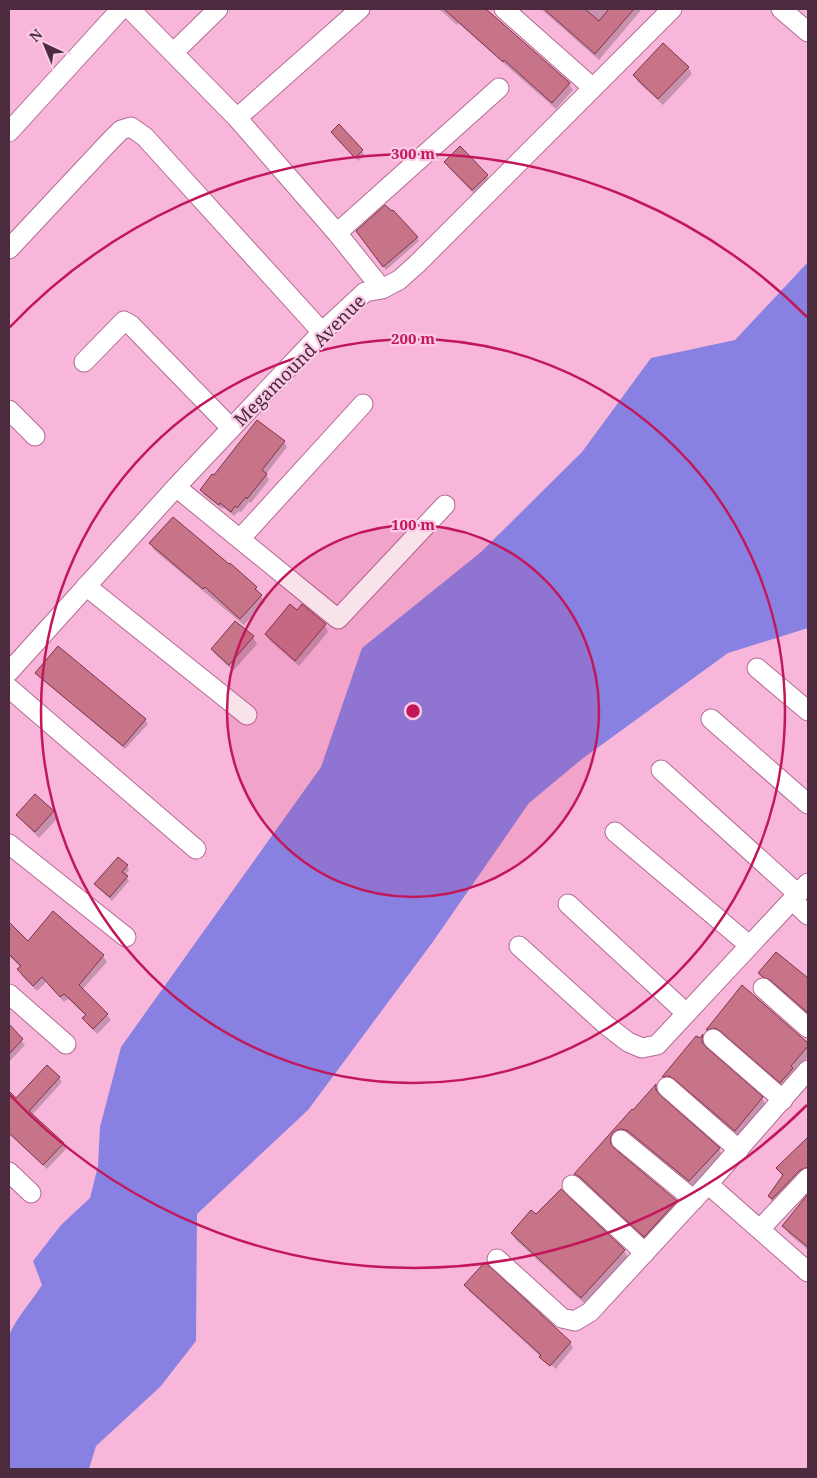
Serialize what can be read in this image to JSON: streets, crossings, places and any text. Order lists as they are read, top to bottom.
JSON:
{
  "streets": {
    "street": ["Megamound Avenue"]
  },
  "north": "top left",
  "rings": ["300 m", "200 m", "100 m"]
}
